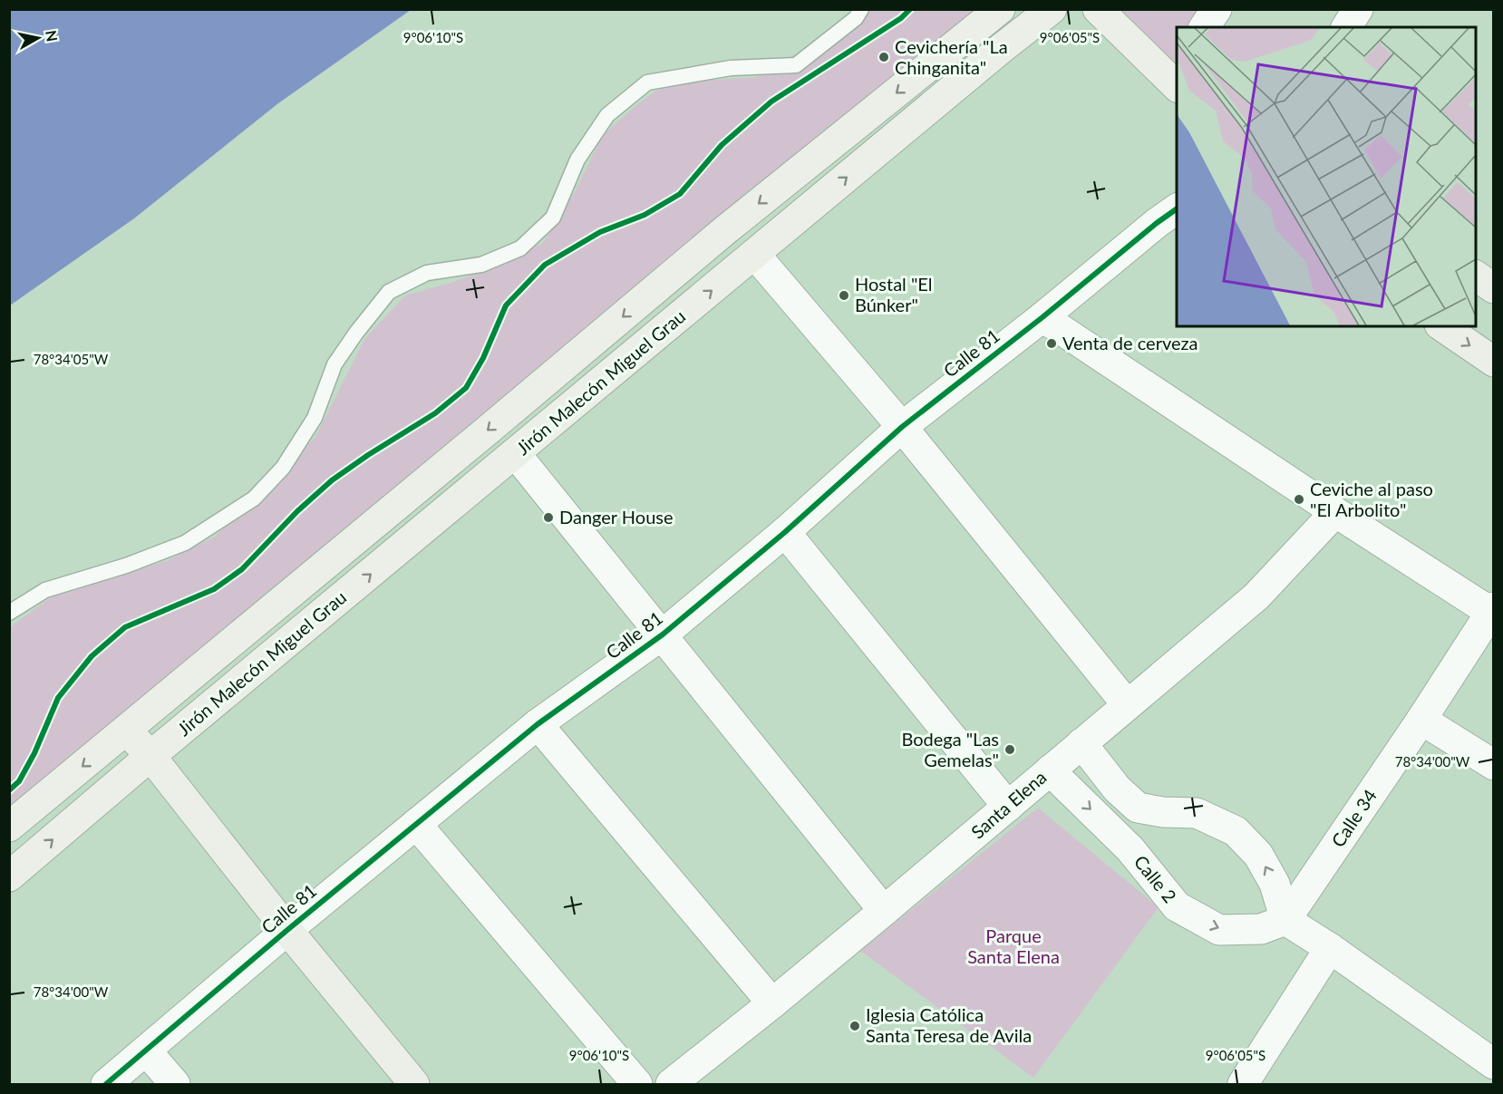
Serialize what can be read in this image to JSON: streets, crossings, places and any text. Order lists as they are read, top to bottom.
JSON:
{
  "streets": {
    "main road": ["Jirón Malecón Miguel Grau"],
    "street": [
      "Calle 81",
      "Santa Elena",
      "Calle 34",
      "Calle 2"
    ]
  },
  "crossings": [
    ["Santa Elena", "Calle 2"],
    ["Calle 34", "Calle 2"]
  ],
  "parks": ["Parque Santa Elena"],
  "places": [
    "Cevichería \"La Chinganita\"",
    "Hostal \"El Búnker\"",
    "Venta de cerveza",
    "Ceviche al paso \"El Arbolito\"",
    "Danger House",
    "Bodega \"Las Gemelas\"",
    "Iglesia Católica Santa Teresa de Avila"
  ],
  "north": "right",
  "coordinates": [
    "9°06'10\"S",
    "9°06'05\"S",
    "78°34'05\"W",
    "78°34'00\"W"
  ]
}
